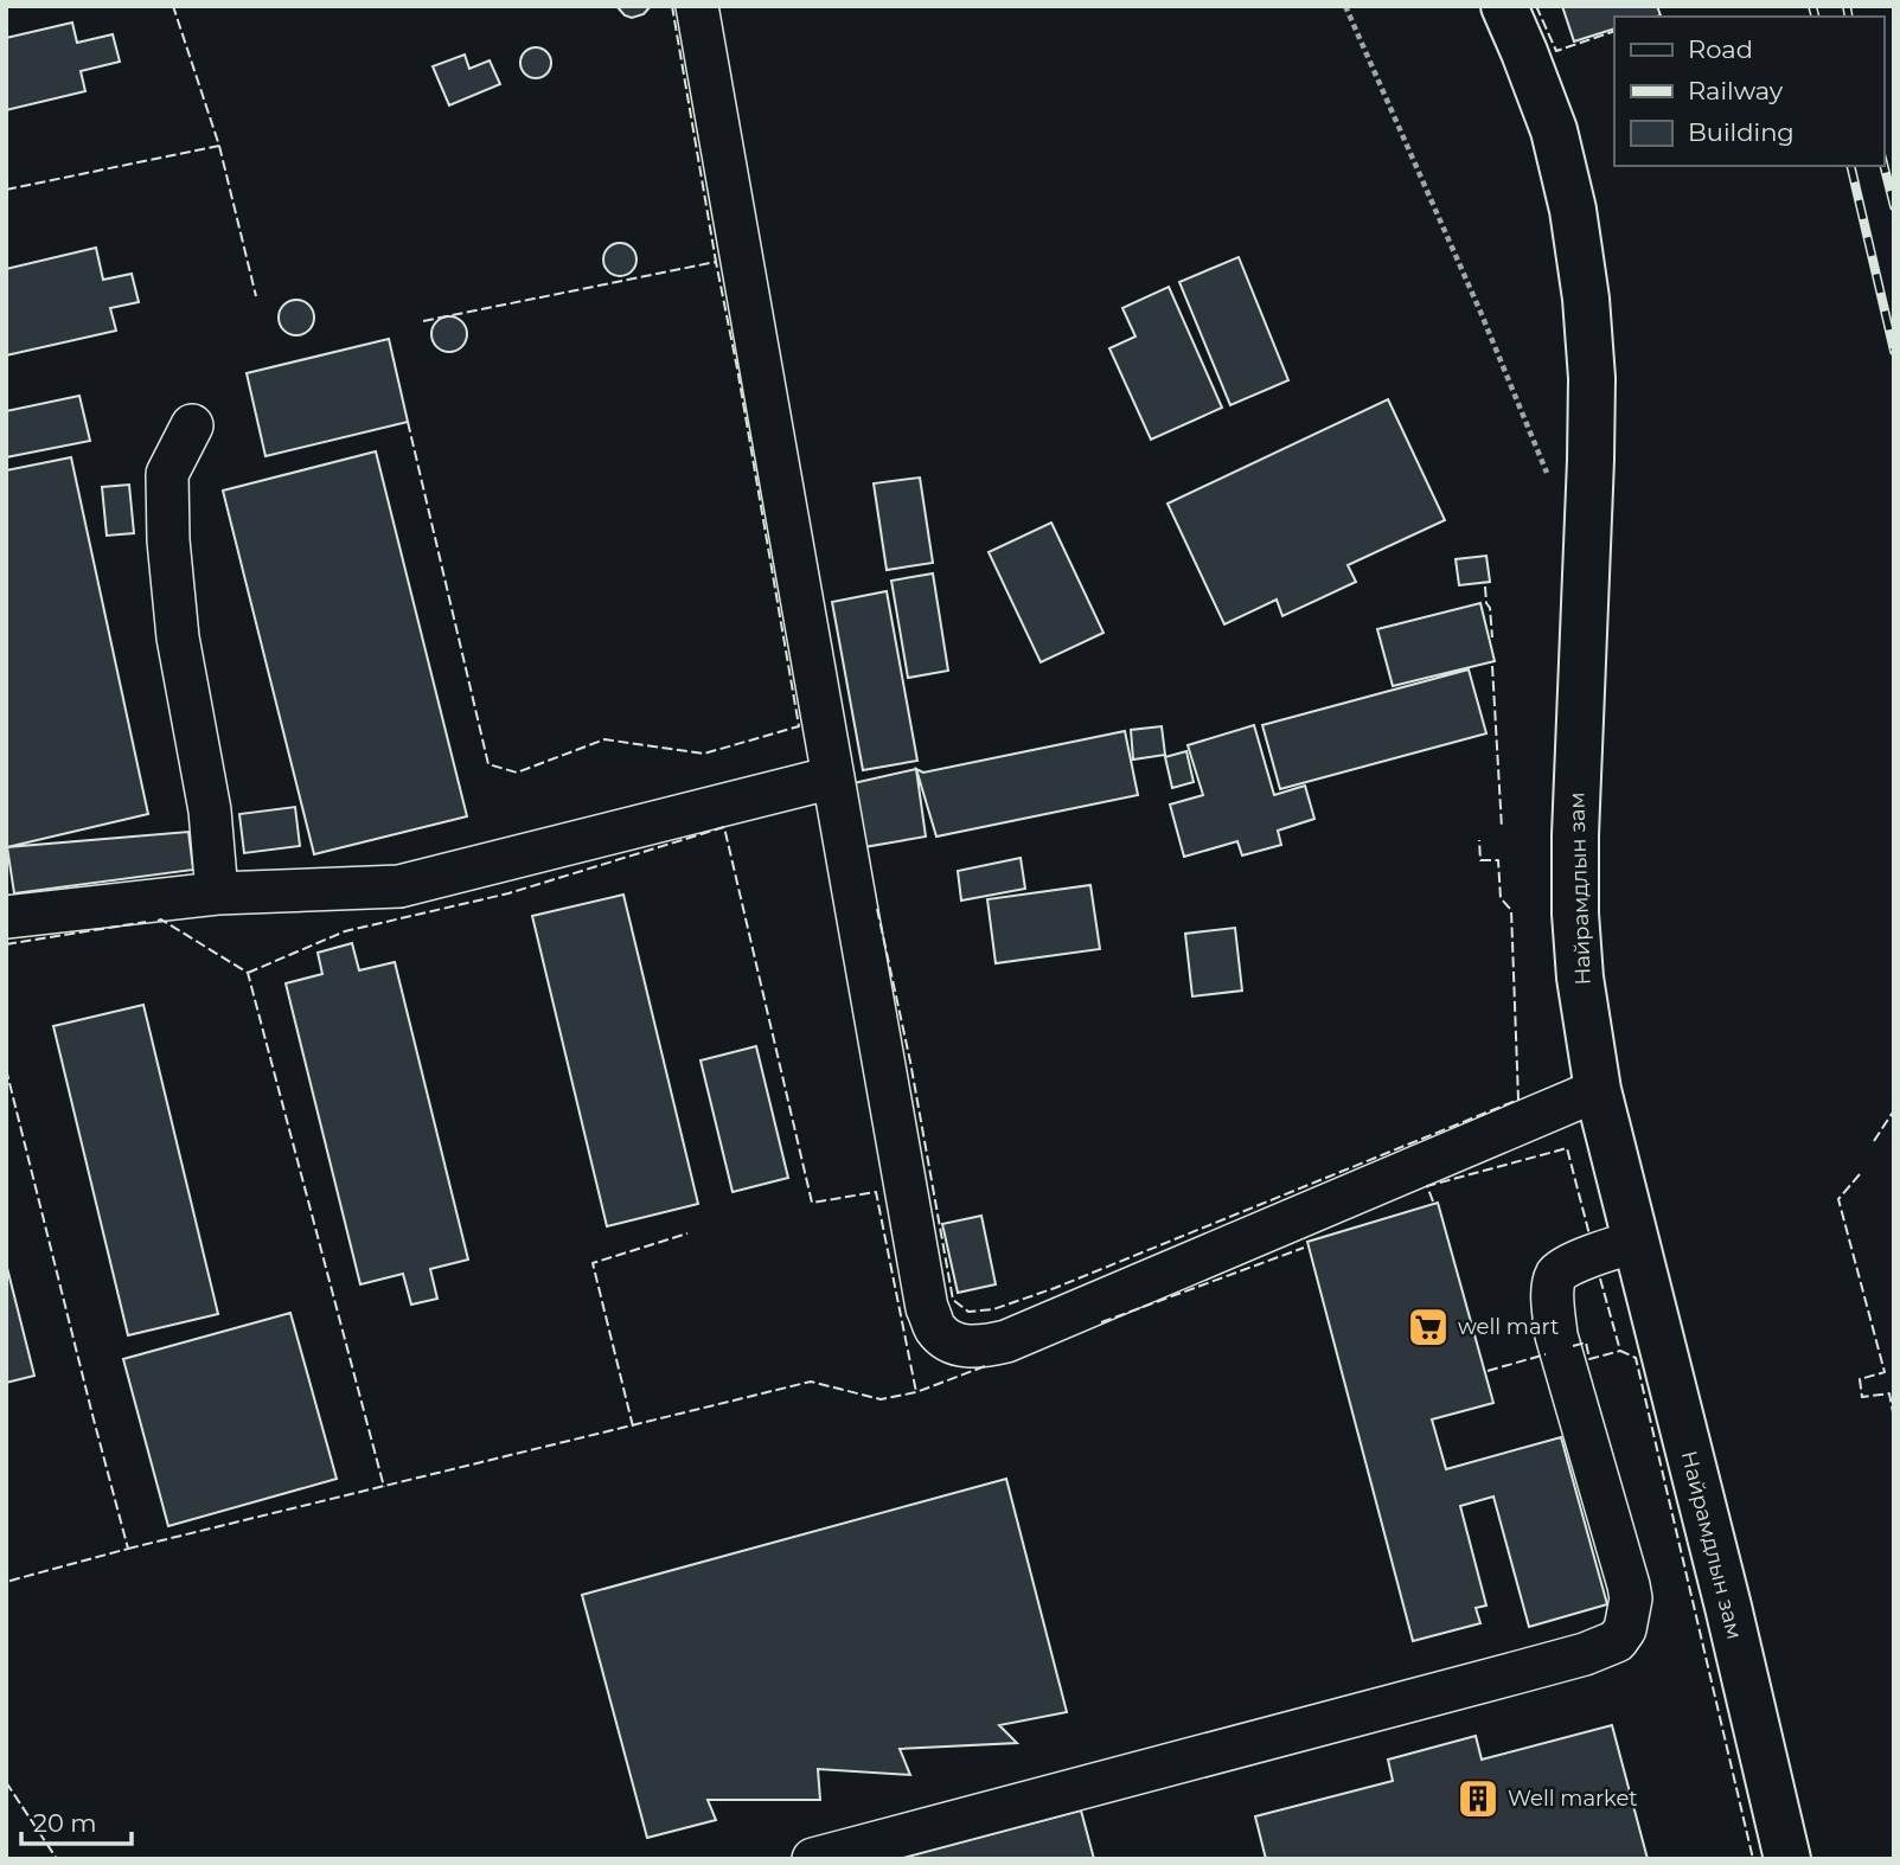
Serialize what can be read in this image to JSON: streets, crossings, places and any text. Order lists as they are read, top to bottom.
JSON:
{
  "streets": {
    "main road": ["Найрамдлын зам"]
  },
  "places": {
    "supermarket": ["well mart"],
    "building": ["Well market"]
  },
  "legend": ["Road", "Railway", "Building"],
  "scale_bar": "20 m"
}
